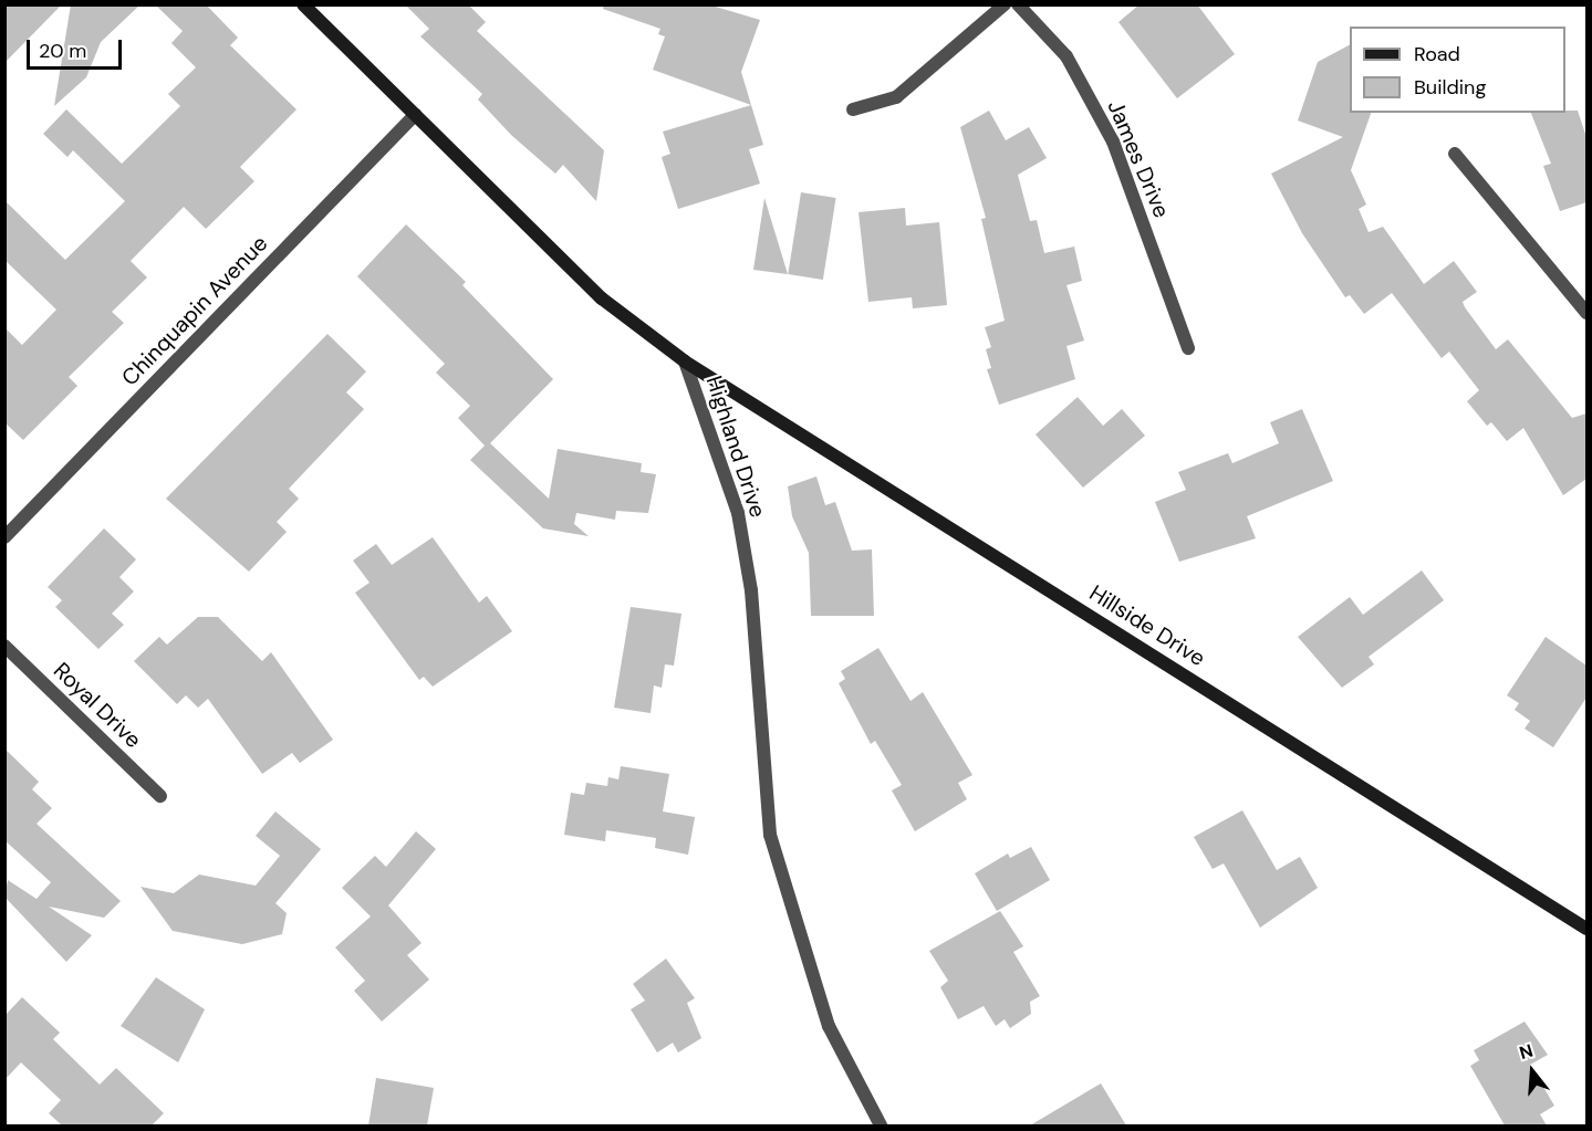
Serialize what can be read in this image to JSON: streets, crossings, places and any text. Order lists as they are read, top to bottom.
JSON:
{
  "streets": {
    "street": [
      "James Drive",
      "Chinquapin Avenue",
      "Highland Drive",
      "Hillside Drive",
      "Royal Drive"
    ]
  },
  "crossings": [
    ["Chinquapin Avenue", "Highland Drive"],
    ["Highland Drive", "Hillside Drive"]
  ],
  "legend": ["Road", "Building"],
  "scale_bar": "20 m",
  "north": "top"
}
